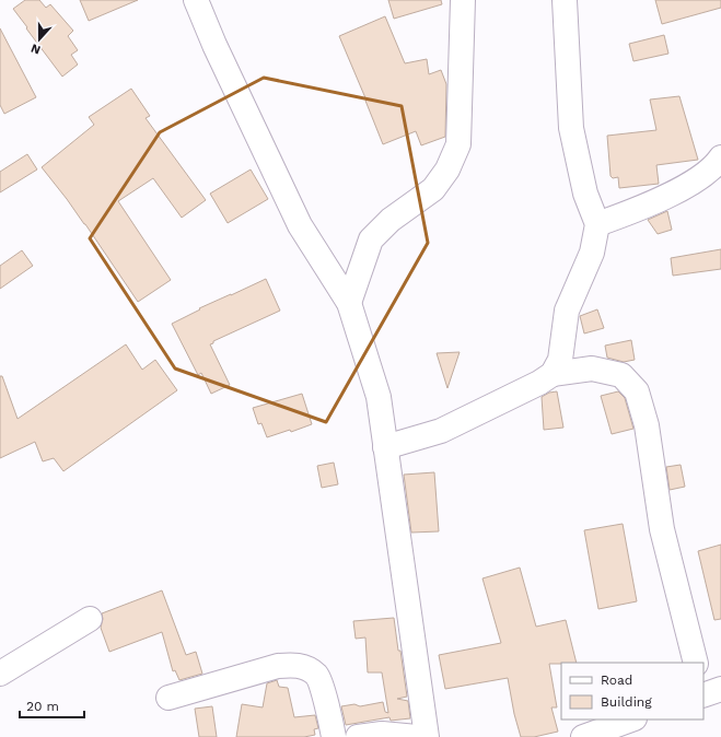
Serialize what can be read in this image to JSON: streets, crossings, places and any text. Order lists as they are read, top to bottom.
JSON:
{
  "legend": ["Road", "Building"],
  "scale_bar": "20 m",
  "north": "bottom"
}
